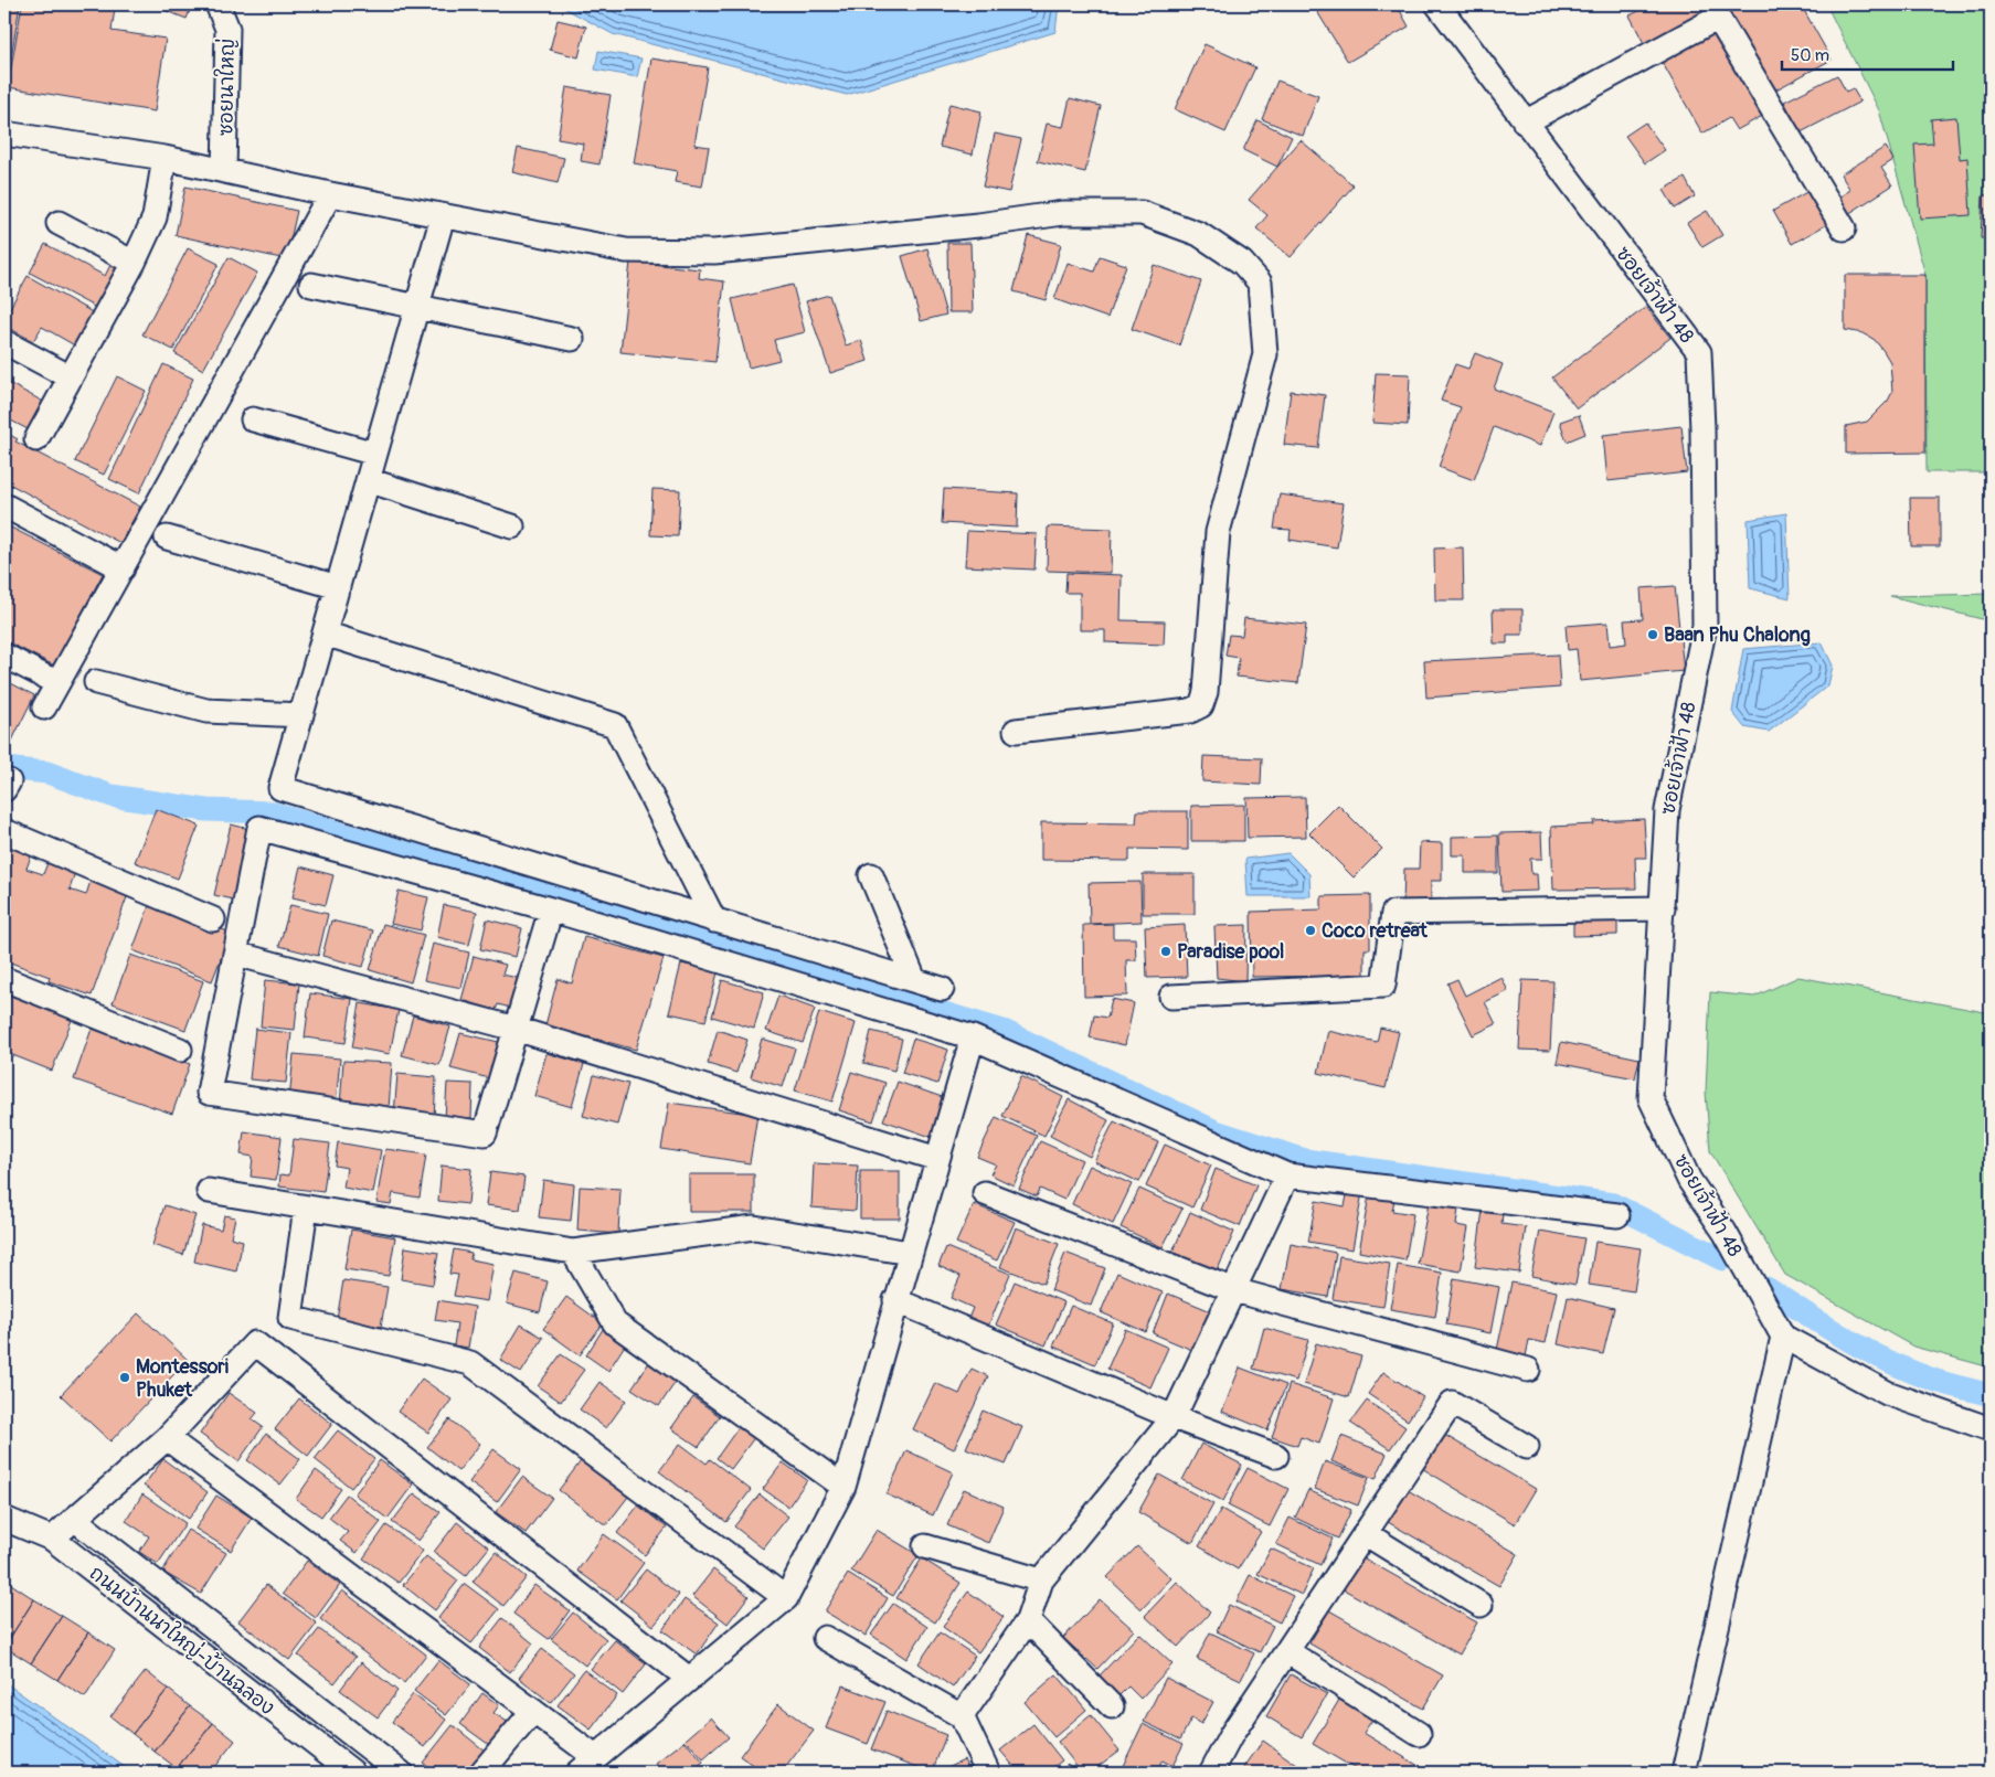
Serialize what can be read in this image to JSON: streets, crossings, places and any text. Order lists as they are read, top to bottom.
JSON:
{
  "streets": {
    "street": ["ซอยนาใหญ่", "ซอยเจ้าฟ้า 48", "ถนนบ้านนาใหญ่-บ้านฉลอง"]
  },
  "places": [
    "Baan Phu Chalong",
    "Coco retreat",
    "Paradise pool",
    "Montessori Phuket"
  ],
  "scale_bar": "50 m"
}
